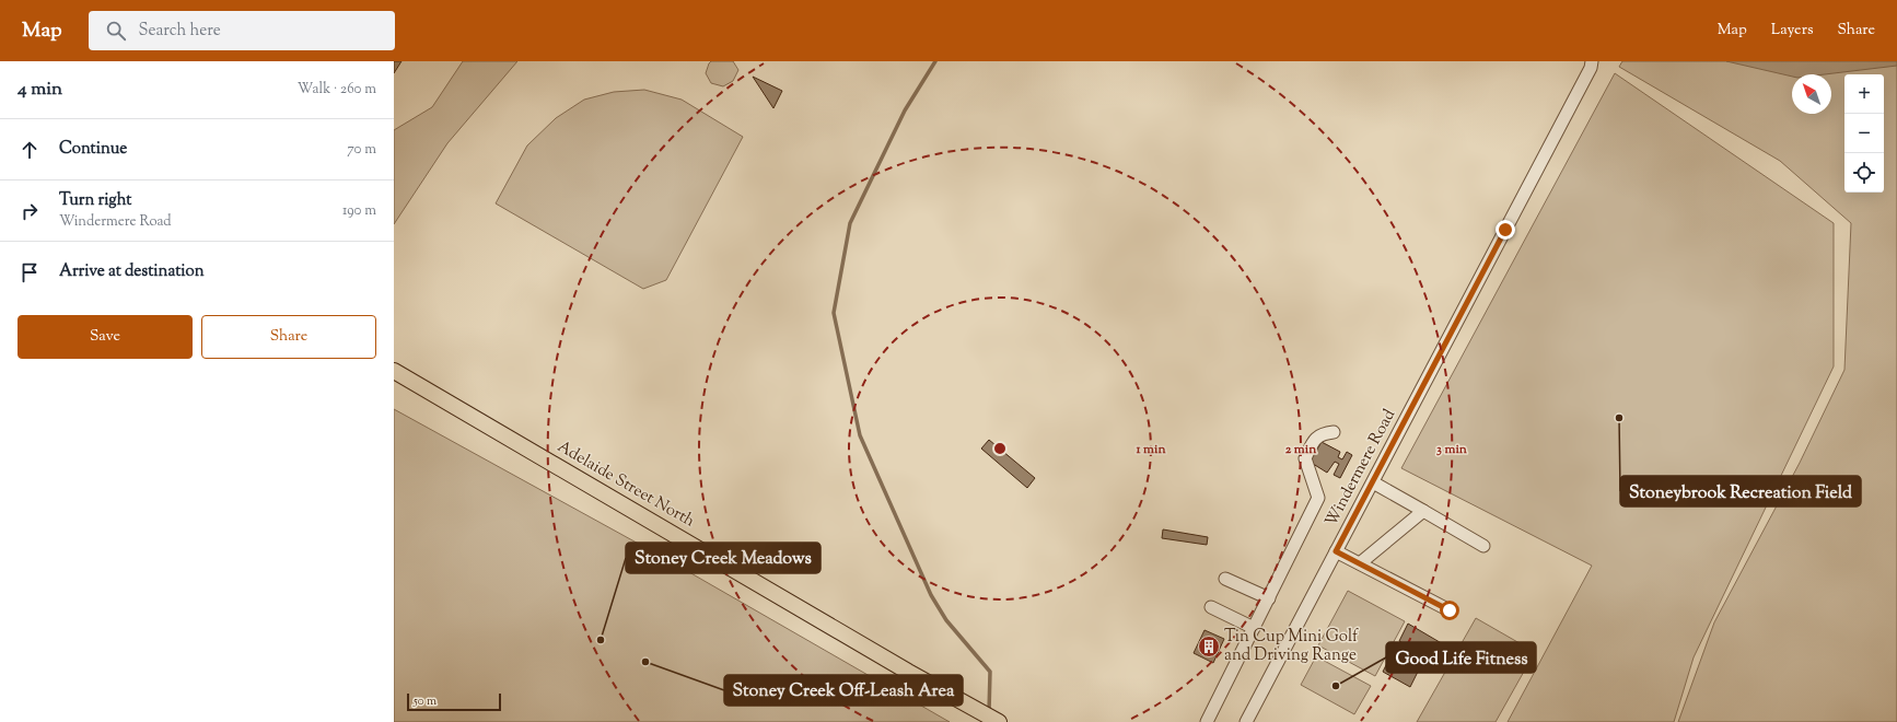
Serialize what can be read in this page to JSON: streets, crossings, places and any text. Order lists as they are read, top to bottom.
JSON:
{
  "streets": {
    "main road": ["Adelaide Street North"],
    "street": ["Windermere Road"]
  },
  "places": {
    "other": [
      "Stoneybrook Recreation Field",
      "Stoney Creek Meadows",
      "Stoney Creek Off-Leash Area",
      "Good Life Fitness"
    ],
    "building": ["Tin Cup Mini Golf and Driving Range"]
  },
  "scale_bar": "50 m",
  "north": "top left",
  "page": {
    "header": "Map",
    "search": "Search here",
    "nav": ["Map", "Layers", "Share"],
    "heading": ["4 min", "Walk · 260 m"],
    "map_buttons": ["+", "−"],
    "list": [
      ["Continue", "70 m"],
      ["Turn right", "Windermere Road", "190 m"],
      "Arrive at destination"
    ],
    "buttons": ["Save", "Share"],
    "scale": "50 m"
  },
  "rings": ["1 min", "2 min", "3 min"]
}
